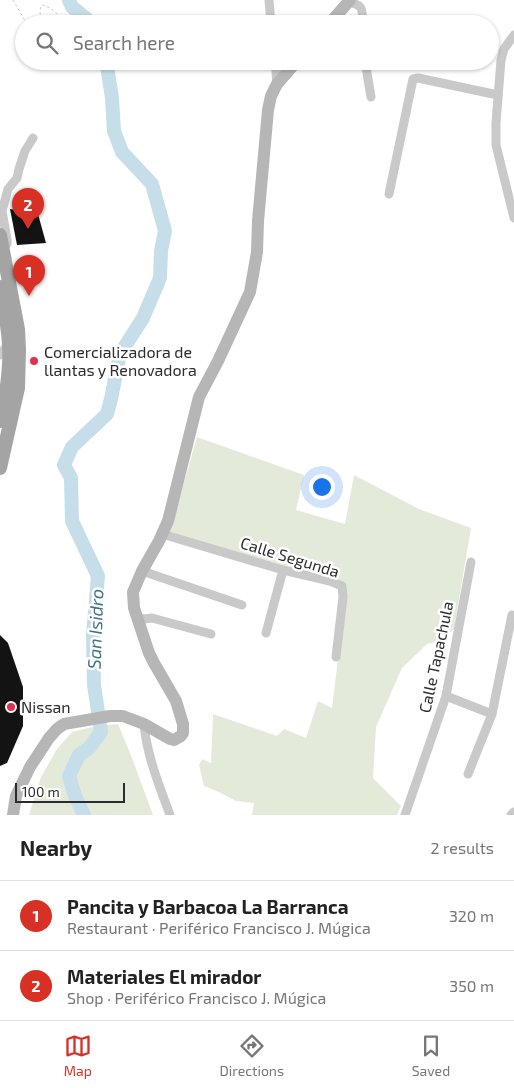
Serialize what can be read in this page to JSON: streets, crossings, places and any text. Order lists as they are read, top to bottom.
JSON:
{
  "streets": {
    "street": ["Calle Segunda", "Calle Tapachula"]
  },
  "water": ["San Isidro"],
  "places": ["Comercializadora de llantas y Renovadora", "Nissan"],
  "scale_bar": "100 m",
  "page": {
    "search": "Search here",
    "pins": ["2", "1"],
    "scale": "100 m",
    "heading": ["Nearby", "2 results"],
    "list": [
      {
        "mark": "1",
        "name": "Pancita y Barbacoa La Barranca",
        "note": "Restaurant · Periférico Francisco J. Múgica",
        "value": "320 m"
      },
      {
        "mark": "2",
        "name": "Materiales El mirador",
        "note": "Shop · Periférico Francisco J. Múgica",
        "value": "350 m"
      }
    ],
    "nav": ["Map", "Directions", "Saved"]
  }
}
